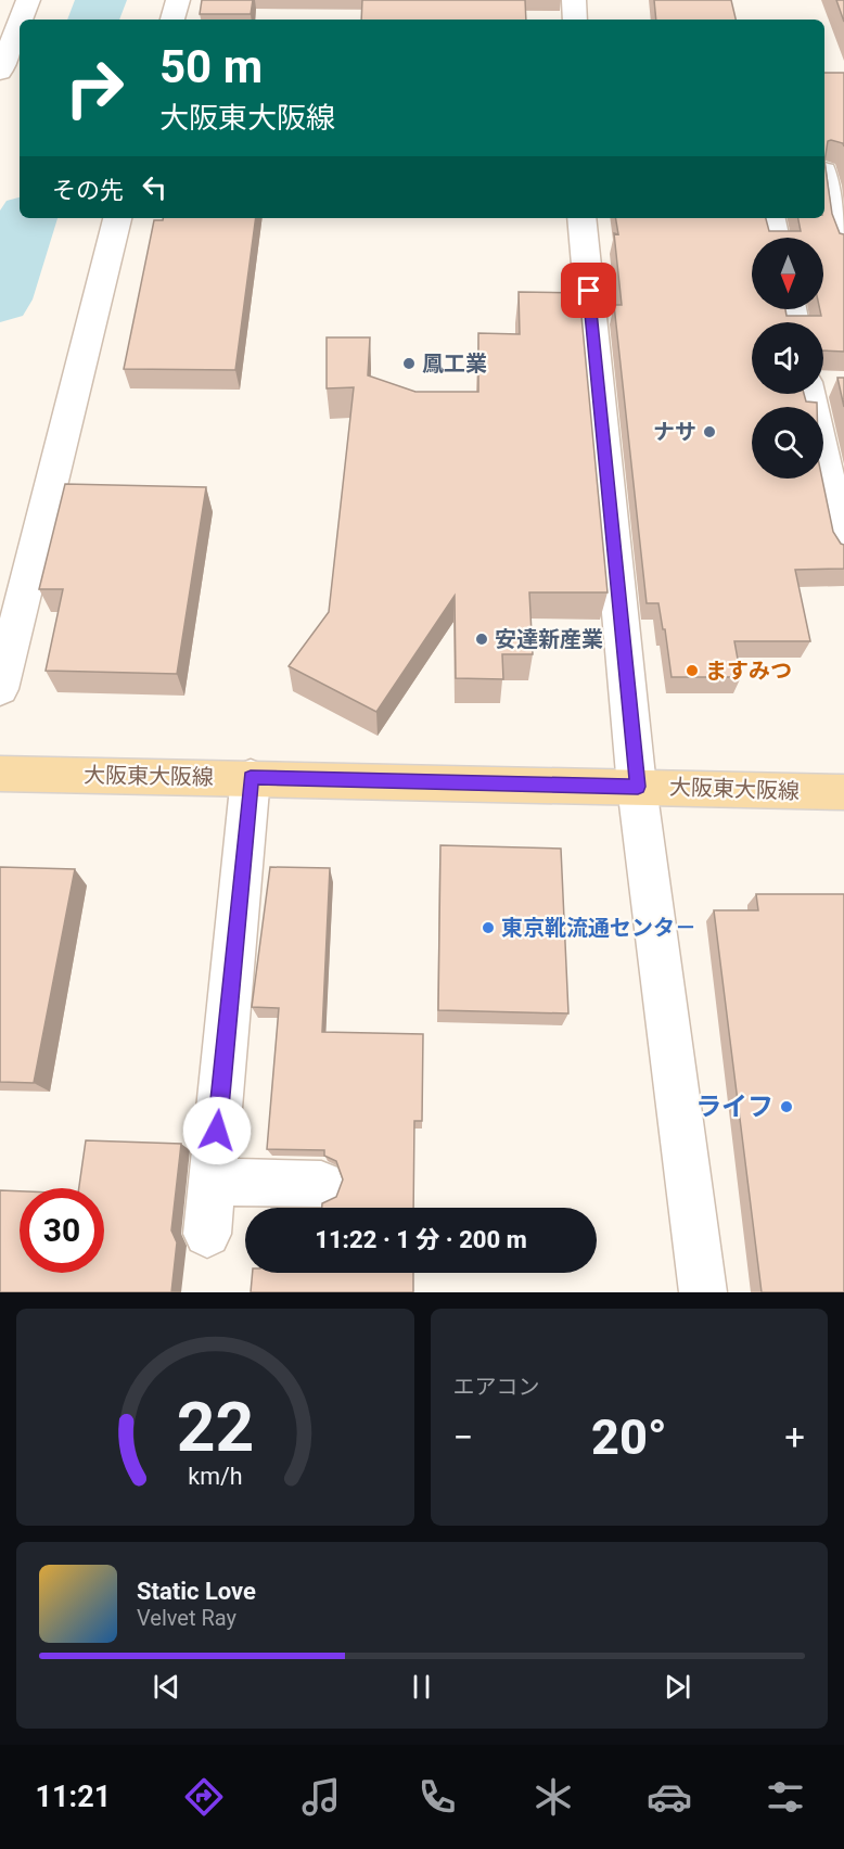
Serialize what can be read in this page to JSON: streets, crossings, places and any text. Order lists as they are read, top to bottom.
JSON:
{
  "streets": {
    "main road": ["大阪東大阪線"]
  },
  "places": [
    "鳳工業",
    "ナサ",
    "安達新産業",
    "ますみつ",
    "東京靴流通センタ－",
    "ライフ"
  ],
  "north": "bottom",
  "page": {
    "turn": ["50 m", "大阪東大阪線"],
    "then": "その先",
    "limit": "30",
    "trip": "11:22 · 1 分 · 200 m",
    "tile": "エアコン",
    "heat": ["−", "20°", "+"],
    "song": ["Static Love", "Velvet Ray"],
    "tabs": "11:21",
    "gauge": ["22", "km/h"]
  }
}
